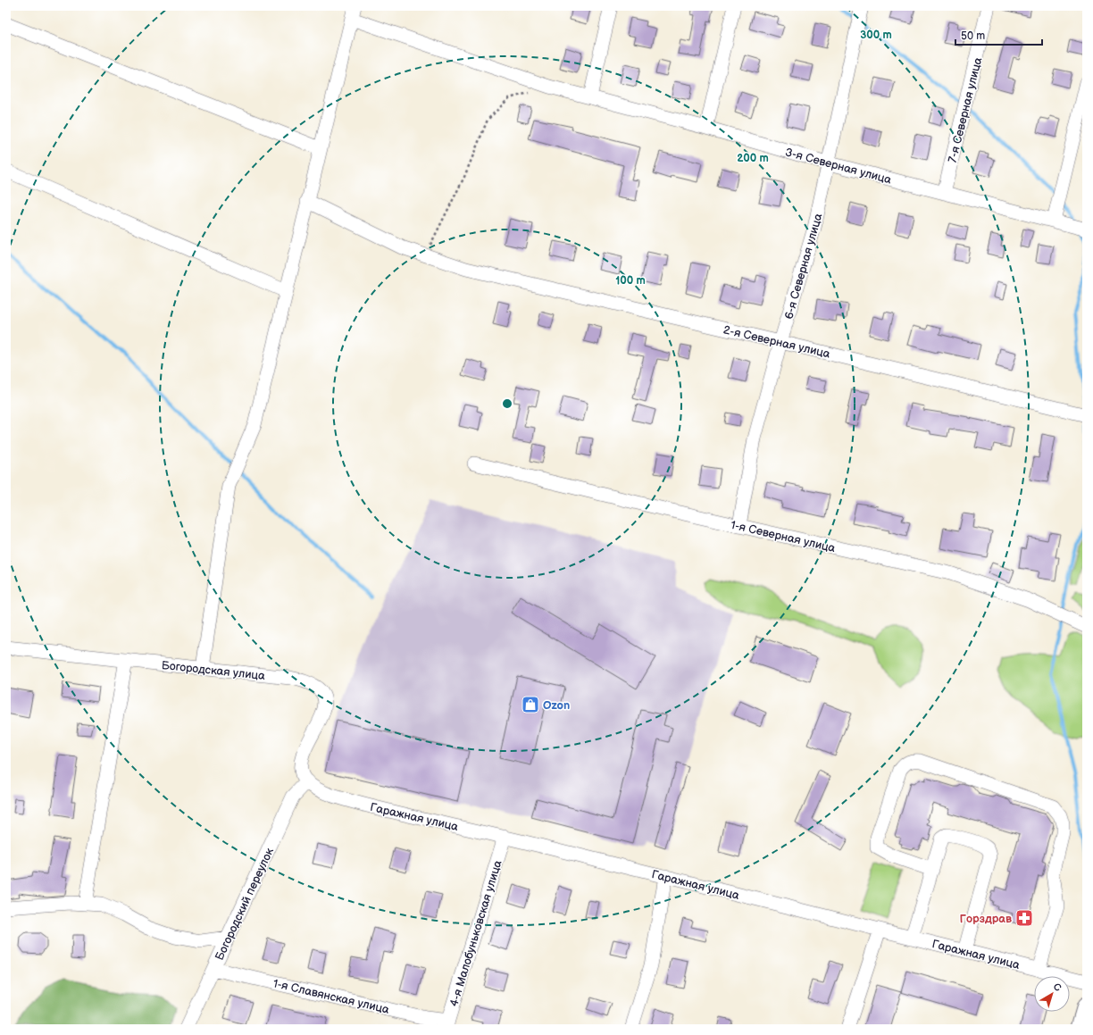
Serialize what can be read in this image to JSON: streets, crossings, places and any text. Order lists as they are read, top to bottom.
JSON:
{
  "streets": {
    "street": [
      "7-я Северная улица",
      "3-я Северная улица",
      "6-я Северная улица",
      "2-я Северная улица",
      "1-я Северная улица",
      "Богородская улица",
      "Гаражная улица",
      "Богородский переулок",
      "4-я Малобуньковская улица",
      "1-я Славянская улица"
    ]
  },
  "crossings": [
    ["7-я Северная улица", "3-я Северная улица"],
    ["3-я Северная улица", "6-я Северная улица"],
    ["6-я Северная улица", "2-я Северная улица"],
    ["6-я Северная улица", "1-я Северная улица"],
    ["Богородская улица", "Гаражная улица"],
    ["Богородская улица", "Богородский переулок"],
    ["Гаражная улица", "Богородский переулок"],
    ["Гаражная улица", "4-я Малобуньковская улица"],
    ["Богородский переулок", "1-я Славянская улица"],
    ["4-я Малобуньковская улица", "1-я Славянская улица"]
  ],
  "places": {
    "shop": ["Ozon"],
    "pharmacy": ["Горздрав"]
  },
  "scale_bar": "50 m",
  "north": "top right",
  "rings": ["300 m", "200 m", "100 m"]
}
